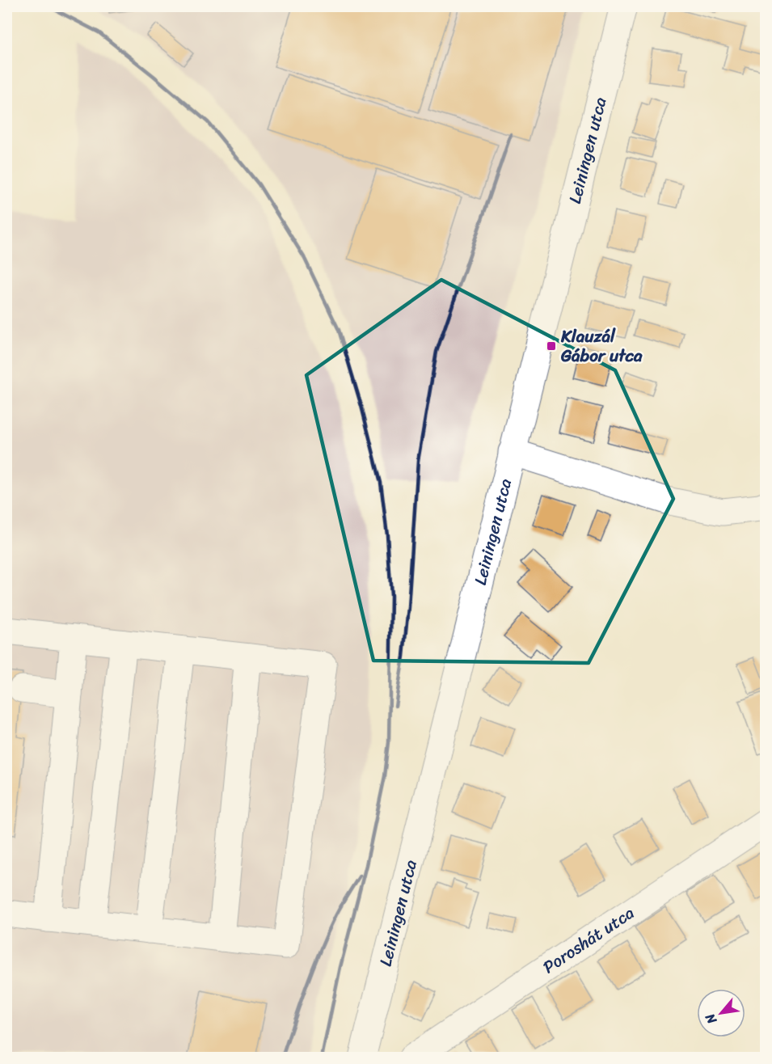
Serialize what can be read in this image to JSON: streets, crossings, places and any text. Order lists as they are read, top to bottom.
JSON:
{
  "streets": {
    "street": ["Leiningen utca", "Poroshát utca"]
  },
  "places": {
    "transit": ["Klauzál Gábor utca"]
  },
  "north": "bottom left"
}
